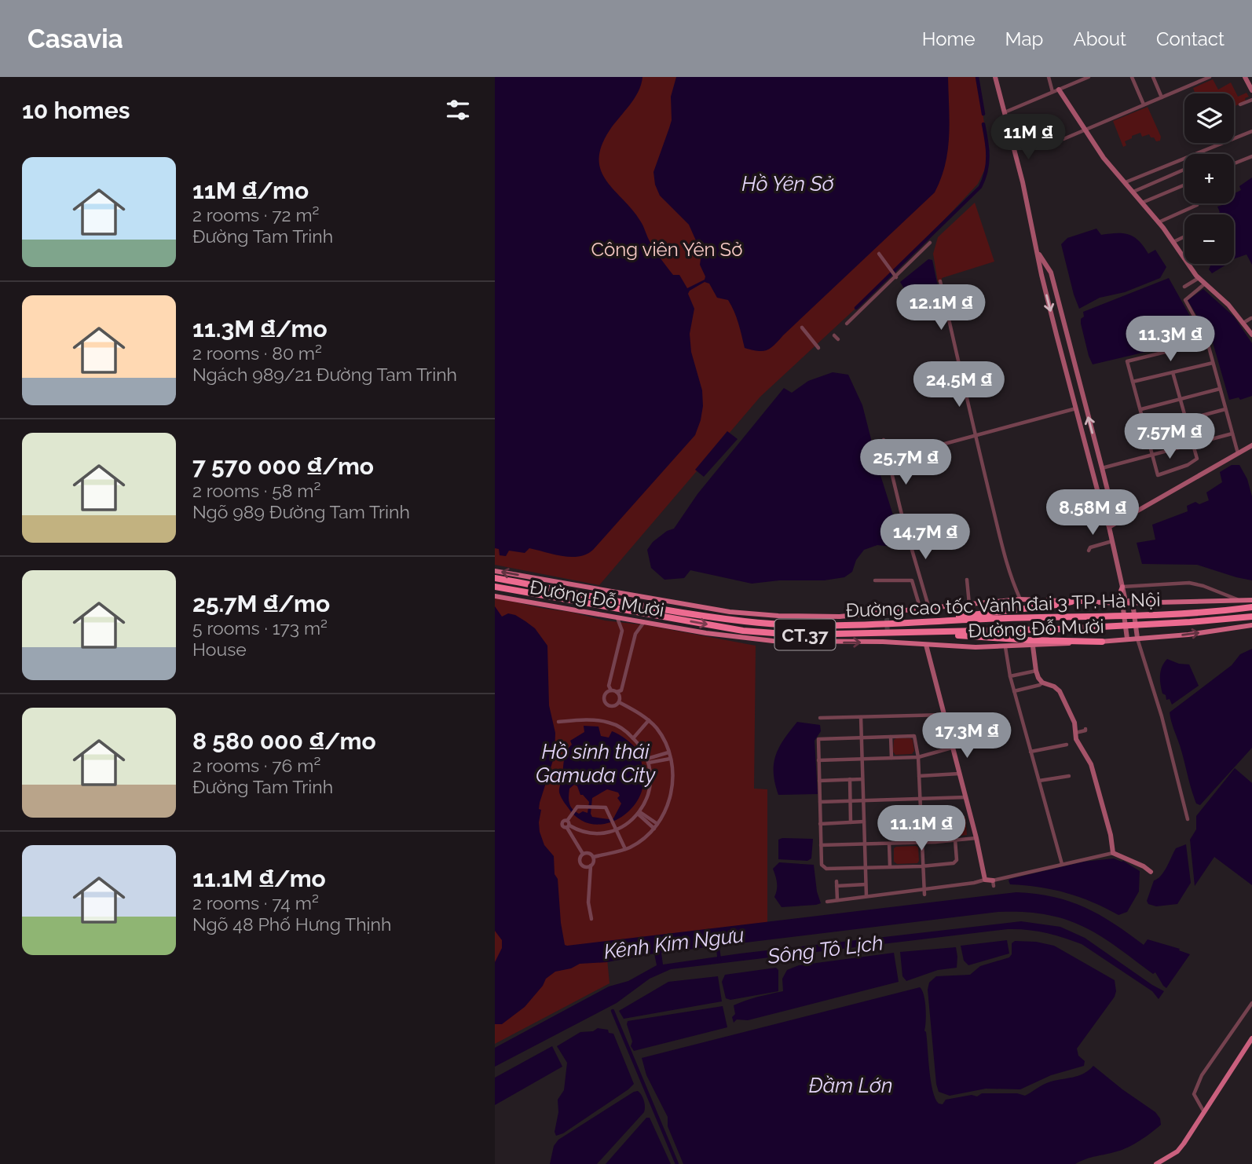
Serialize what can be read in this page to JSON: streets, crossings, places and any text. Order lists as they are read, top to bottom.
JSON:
{
  "streets": {
    "highway": ["Đường cao tốc Vành đai 3 TP. Hà Nội", "CT.37"],
    "main road": ["Đường Đỗ Mười"]
  },
  "water": [
    "Hồ Yên Sở",
    "Hồ sinh thái Gamuda City",
    "Kênh Kim Ngưu",
    "Sông Tô Lịch",
    "Đầm Lớn"
  ],
  "parks": ["Công viên Yên Sở"],
  "page": {
    "header": "Casavia",
    "nav": [
      "Home",
      "Map",
      "About",
      "Contact"
    ],
    "heading": "10 homes",
    "map_buttons": ["+", "−"],
    "price": [
      "11M ₫",
      "12.1M ₫",
      "11.3M ₫",
      "24.5M ₫",
      "7.57M ₫",
      "25.7M ₫",
      "8.58M ₫",
      "14.7M ₫",
      "17.3M ₫",
      "11.1M ₫"
    ],
    "list": [
      {
        "name": "11M ₫/mo",
        "note": "2 rooms · 72 m² · Đường Tam Trinh"
      },
      {
        "name": "11.3M ₫/mo",
        "note": "2 rooms · 80 m² · Ngách 989/21 Đường Tam Trinh"
      },
      {
        "name": "7 570 000 ₫/mo",
        "note": "2 rooms · 58 m² · Ngõ 989 Đường Tam Trinh"
      },
      {
        "name": "25.7M ₫/mo",
        "note": "5 rooms · 173 m² · House"
      },
      {
        "name": "8 580 000 ₫/mo",
        "note": "2 rooms · 76 m² · Đường Tam Trinh"
      },
      {
        "name": "11.1M ₫/mo",
        "note": "2 rooms · 74 m² · Ngõ 48 Phố Hưng Thịnh"
      }
    ]
  }
}
